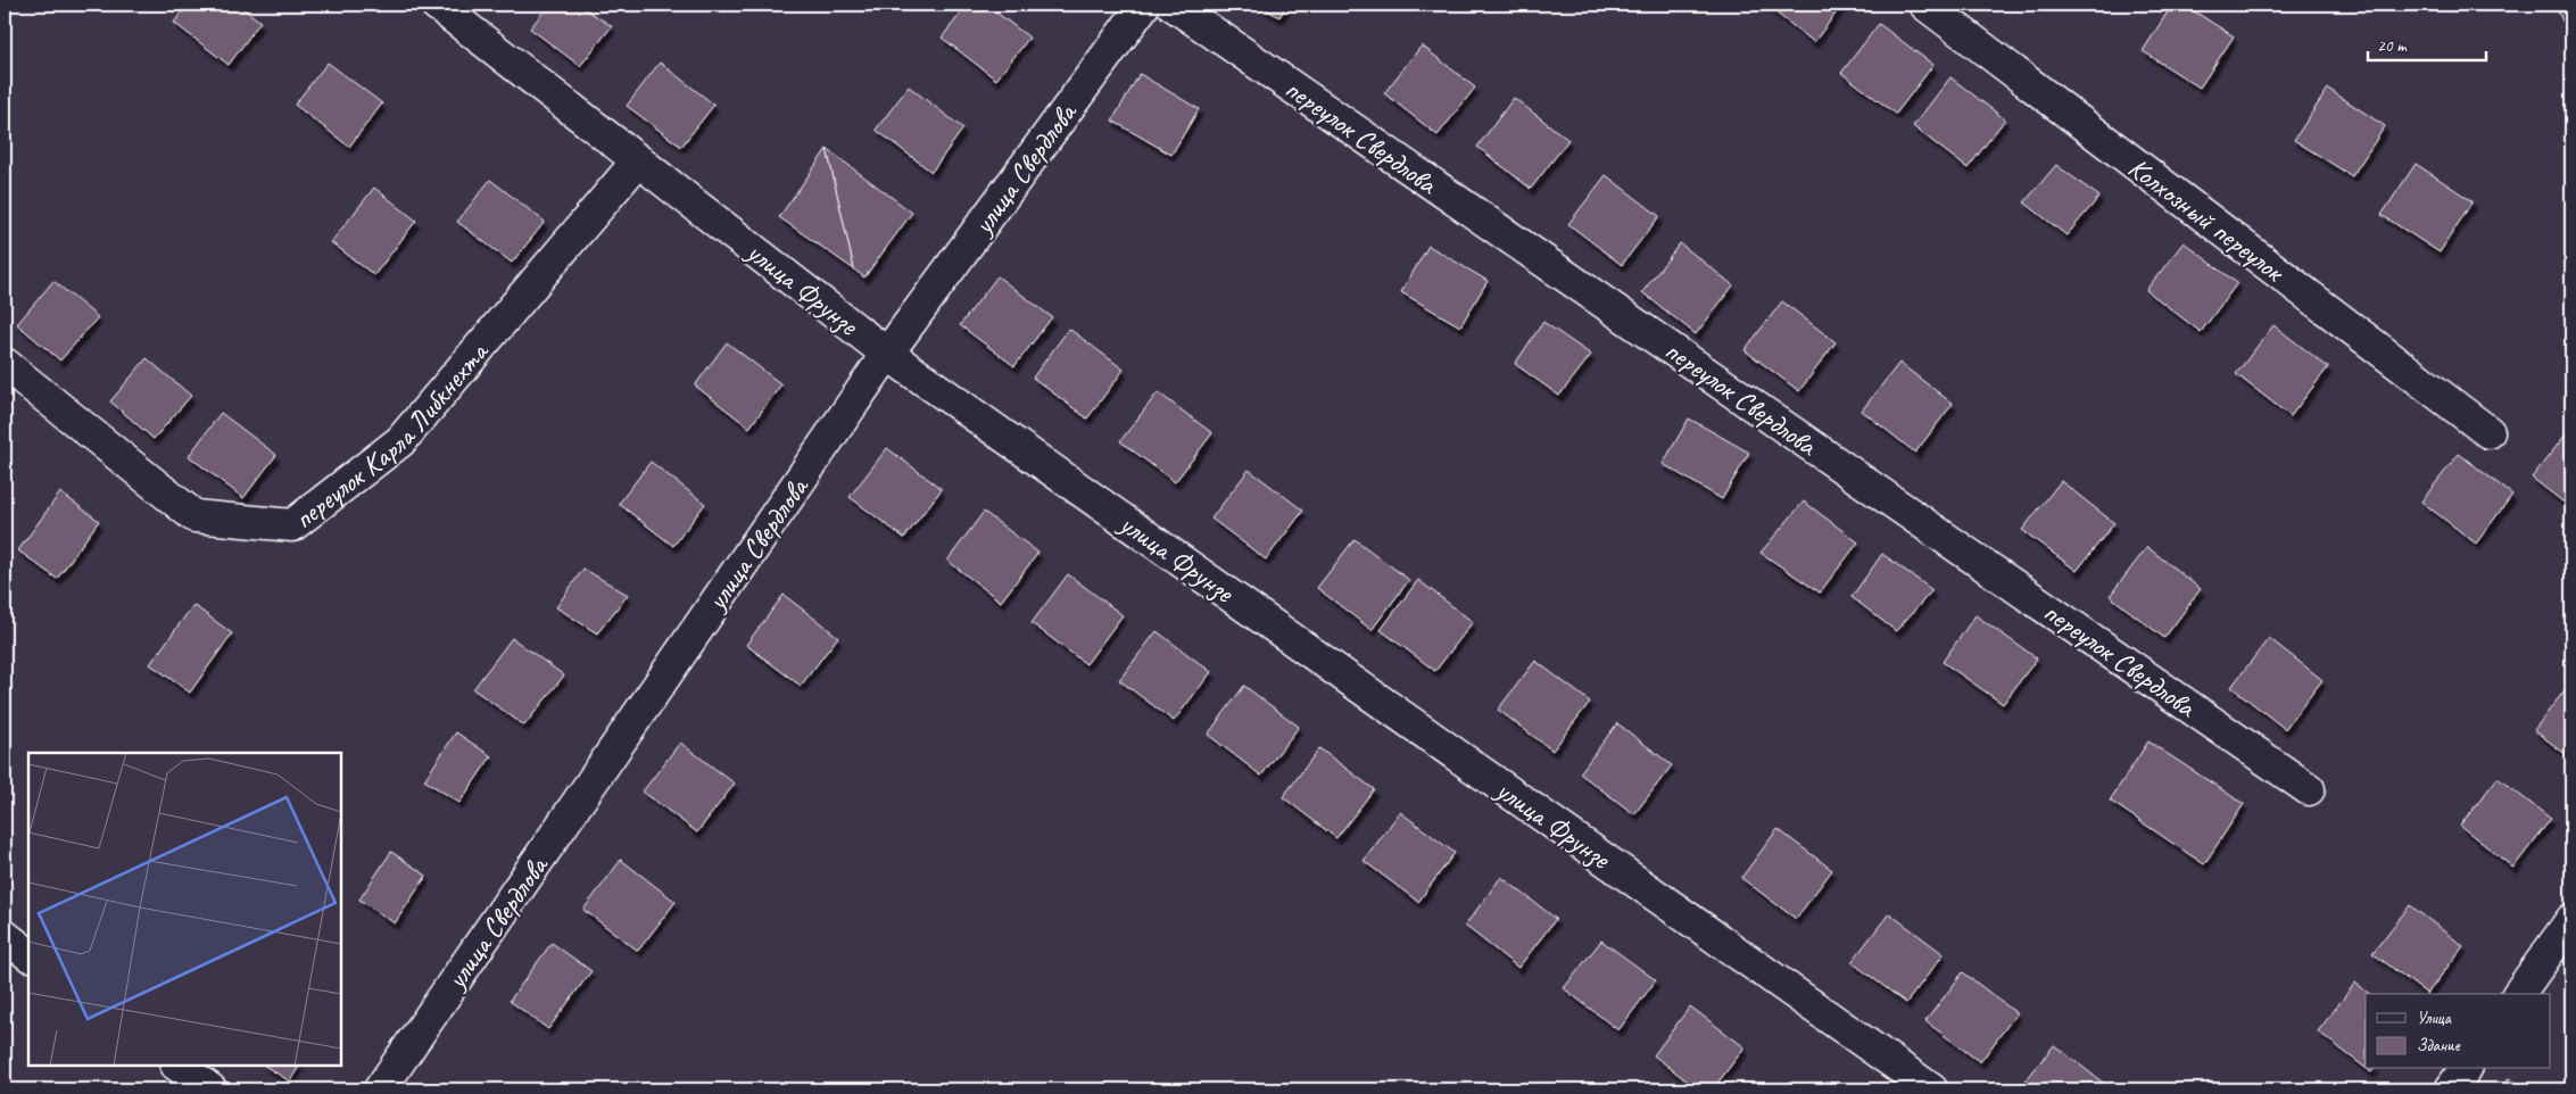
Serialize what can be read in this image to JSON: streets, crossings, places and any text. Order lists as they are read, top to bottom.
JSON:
{
  "streets": {
    "street": [
      "переулок Свердлова",
      "улица Свердлова",
      "Колхозный переулок",
      "улица Фрунзе",
      "переулок Карла Либкнехта"
    ]
  },
  "crossings": [
    ["улица Свердлова", "улица Фрунзе"],
    ["улица Фрунзе", "переулок Карла Либкнехта"]
  ],
  "legend": ["Улица", "Здание"],
  "scale_bar": "20 m"
}
